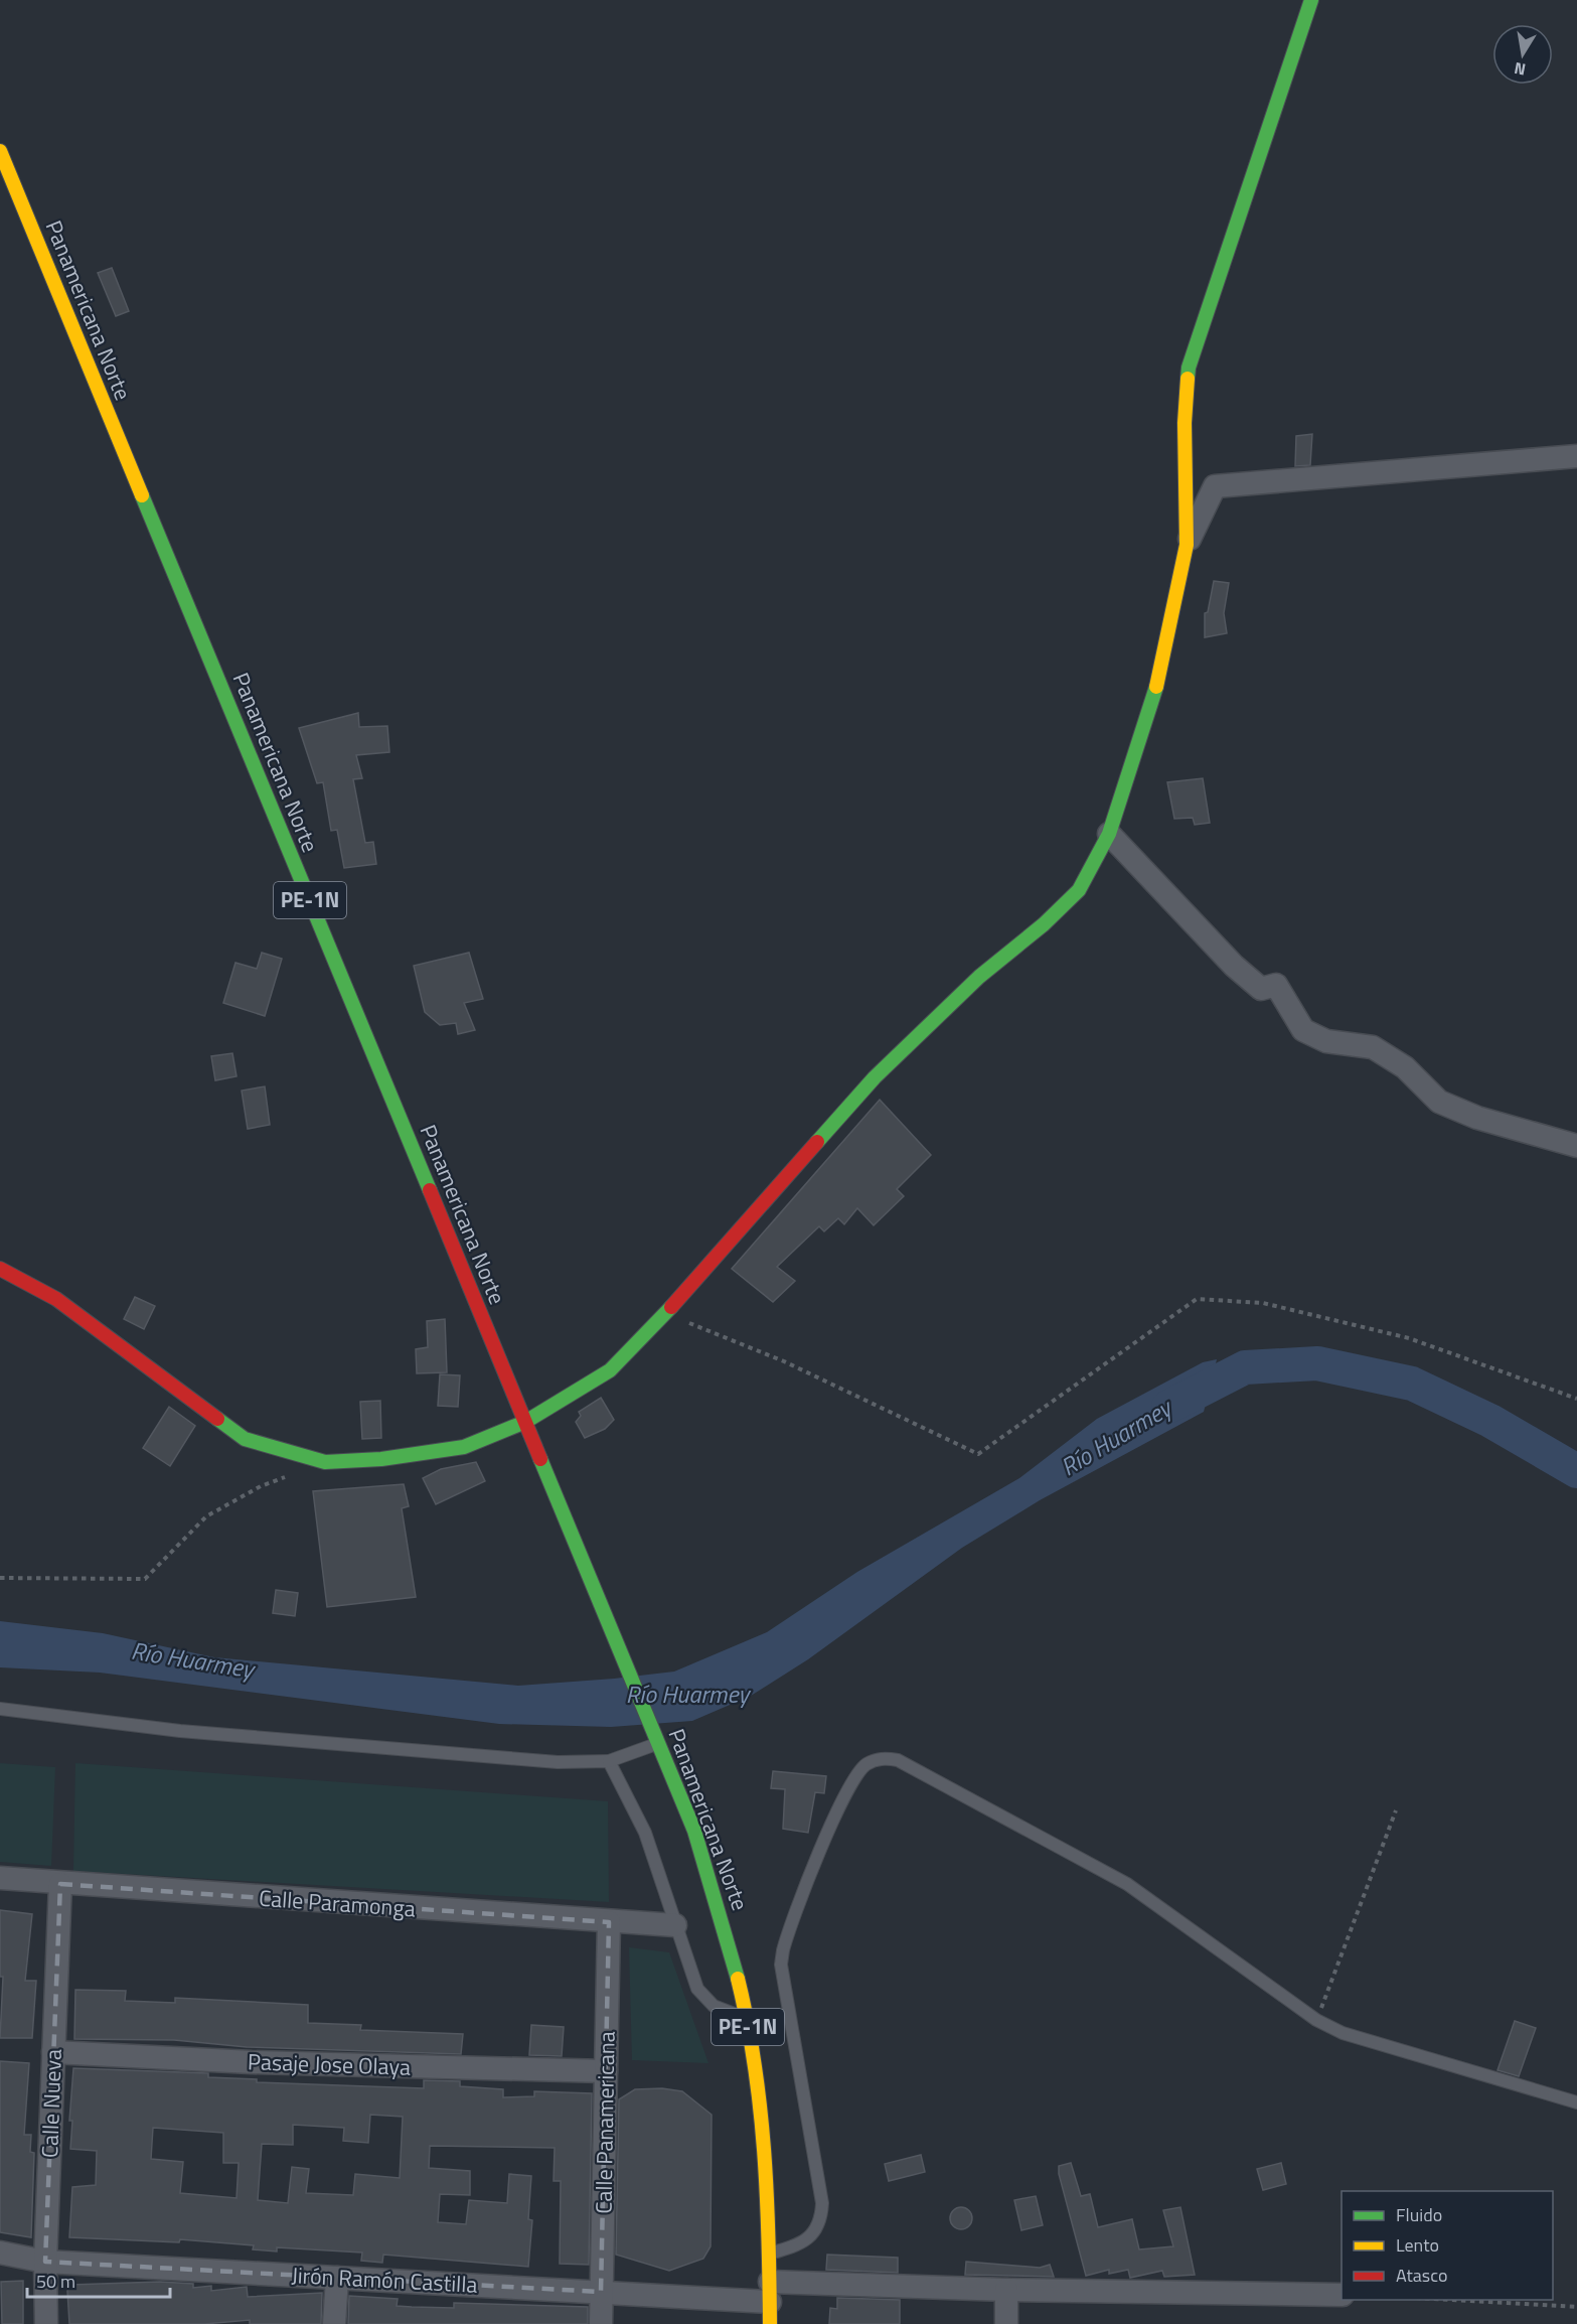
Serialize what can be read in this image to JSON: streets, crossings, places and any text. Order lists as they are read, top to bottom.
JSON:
{
  "streets": {
    "main road": ["Panamericana Norte", "PE-1N"],
    "street": [
      "Calle Paramonga",
      "Pasaje Jose Olaya",
      "Calle Nueva",
      "Calle Panamericana",
      "Jirón Ramón Castilla"
    ]
  },
  "crossings": [
    ["Panamericana Norte", "Jirón Ramón Castilla"],
    ["Calle Paramonga", "Calle Nueva"],
    ["Calle Paramonga", "Calle Panamericana"],
    ["Pasaje Jose Olaya", "Calle Nueva"],
    ["Pasaje Jose Olaya", "Calle Panamericana"],
    ["Calle Nueva", "Jirón Ramón Castilla"],
    ["Calle Panamericana", "Jirón Ramón Castilla"]
  ],
  "water": ["Río Huarmey"],
  "legend": ["Fluido", "Lento", "Atasco"],
  "scale_bar": "50 m",
  "north": "bottom"
}
